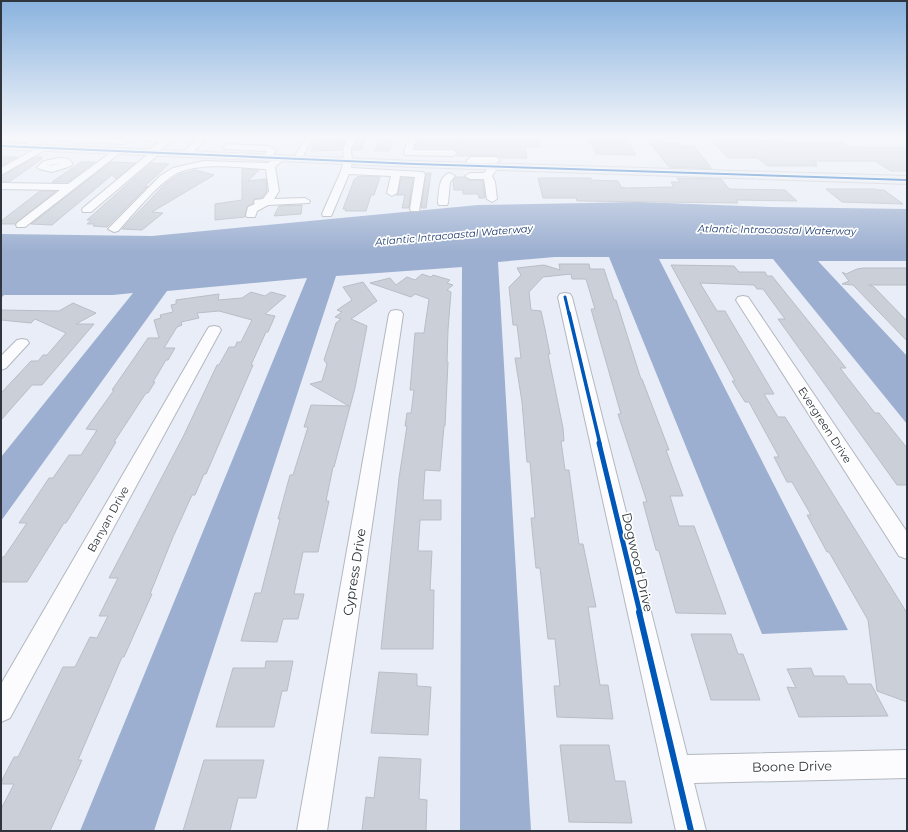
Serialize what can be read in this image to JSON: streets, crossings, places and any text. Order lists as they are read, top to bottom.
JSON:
{
  "streets": {
    "street": [
      "Evergreen Drive",
      "Banyan Drive",
      "Dogwood Drive",
      "Cypress Drive",
      "Boone Drive"
    ]
  },
  "crossings": [
    ["Dogwood Drive", "Boone Drive"]
  ],
  "water": ["Atlantic Intracoastal Waterway"]
}
